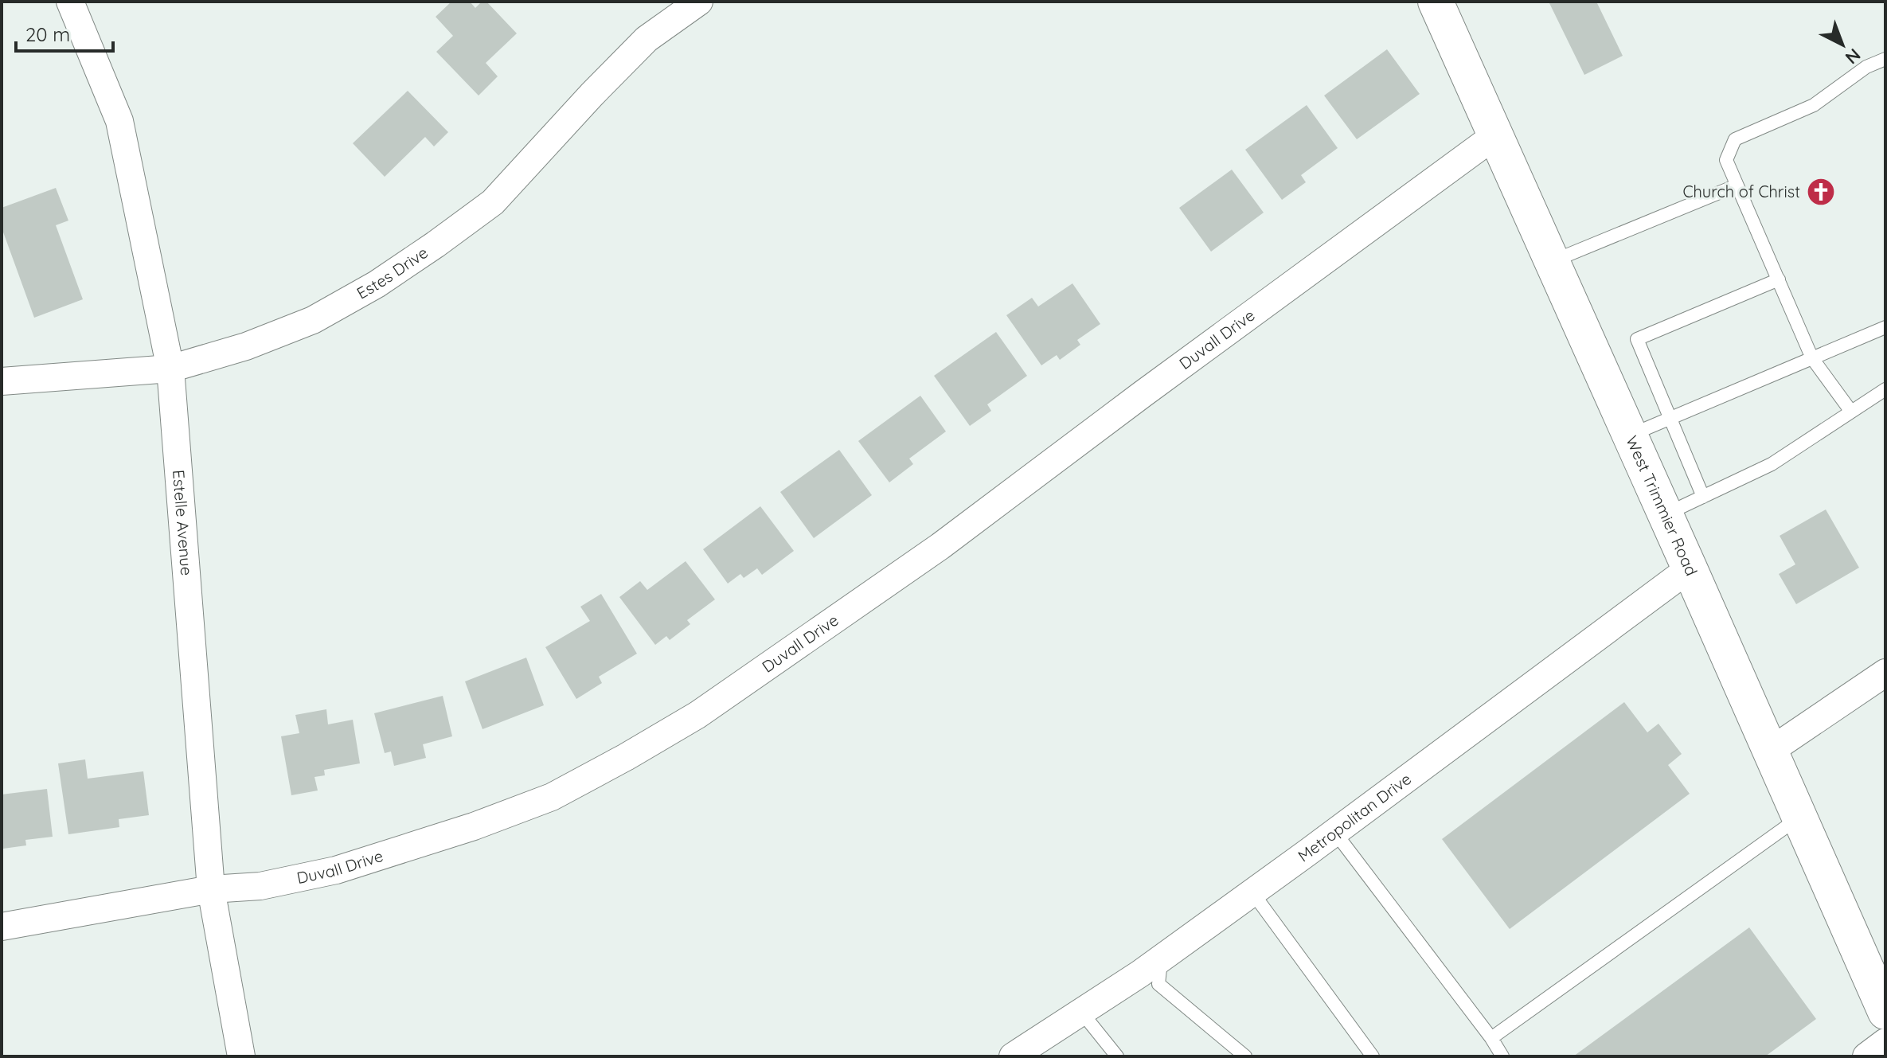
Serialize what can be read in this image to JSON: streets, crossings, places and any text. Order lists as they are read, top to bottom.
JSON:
{
  "streets": {
    "street": [
      "Estes Drive",
      "Duvall Drive",
      "West Trimmier Road",
      "Estelle Avenue",
      "Metropolitan Drive"
    ]
  },
  "crossings": [
    ["Estes Drive", "Estelle Avenue"],
    ["Duvall Drive", "West Trimmier Road"],
    ["Duvall Drive", "Estelle Avenue"],
    ["West Trimmier Road", "Metropolitan Drive"]
  ],
  "places": {
    "church": ["Church of Christ"]
  },
  "scale_bar": "20 m",
  "north": "bottom right"
}
